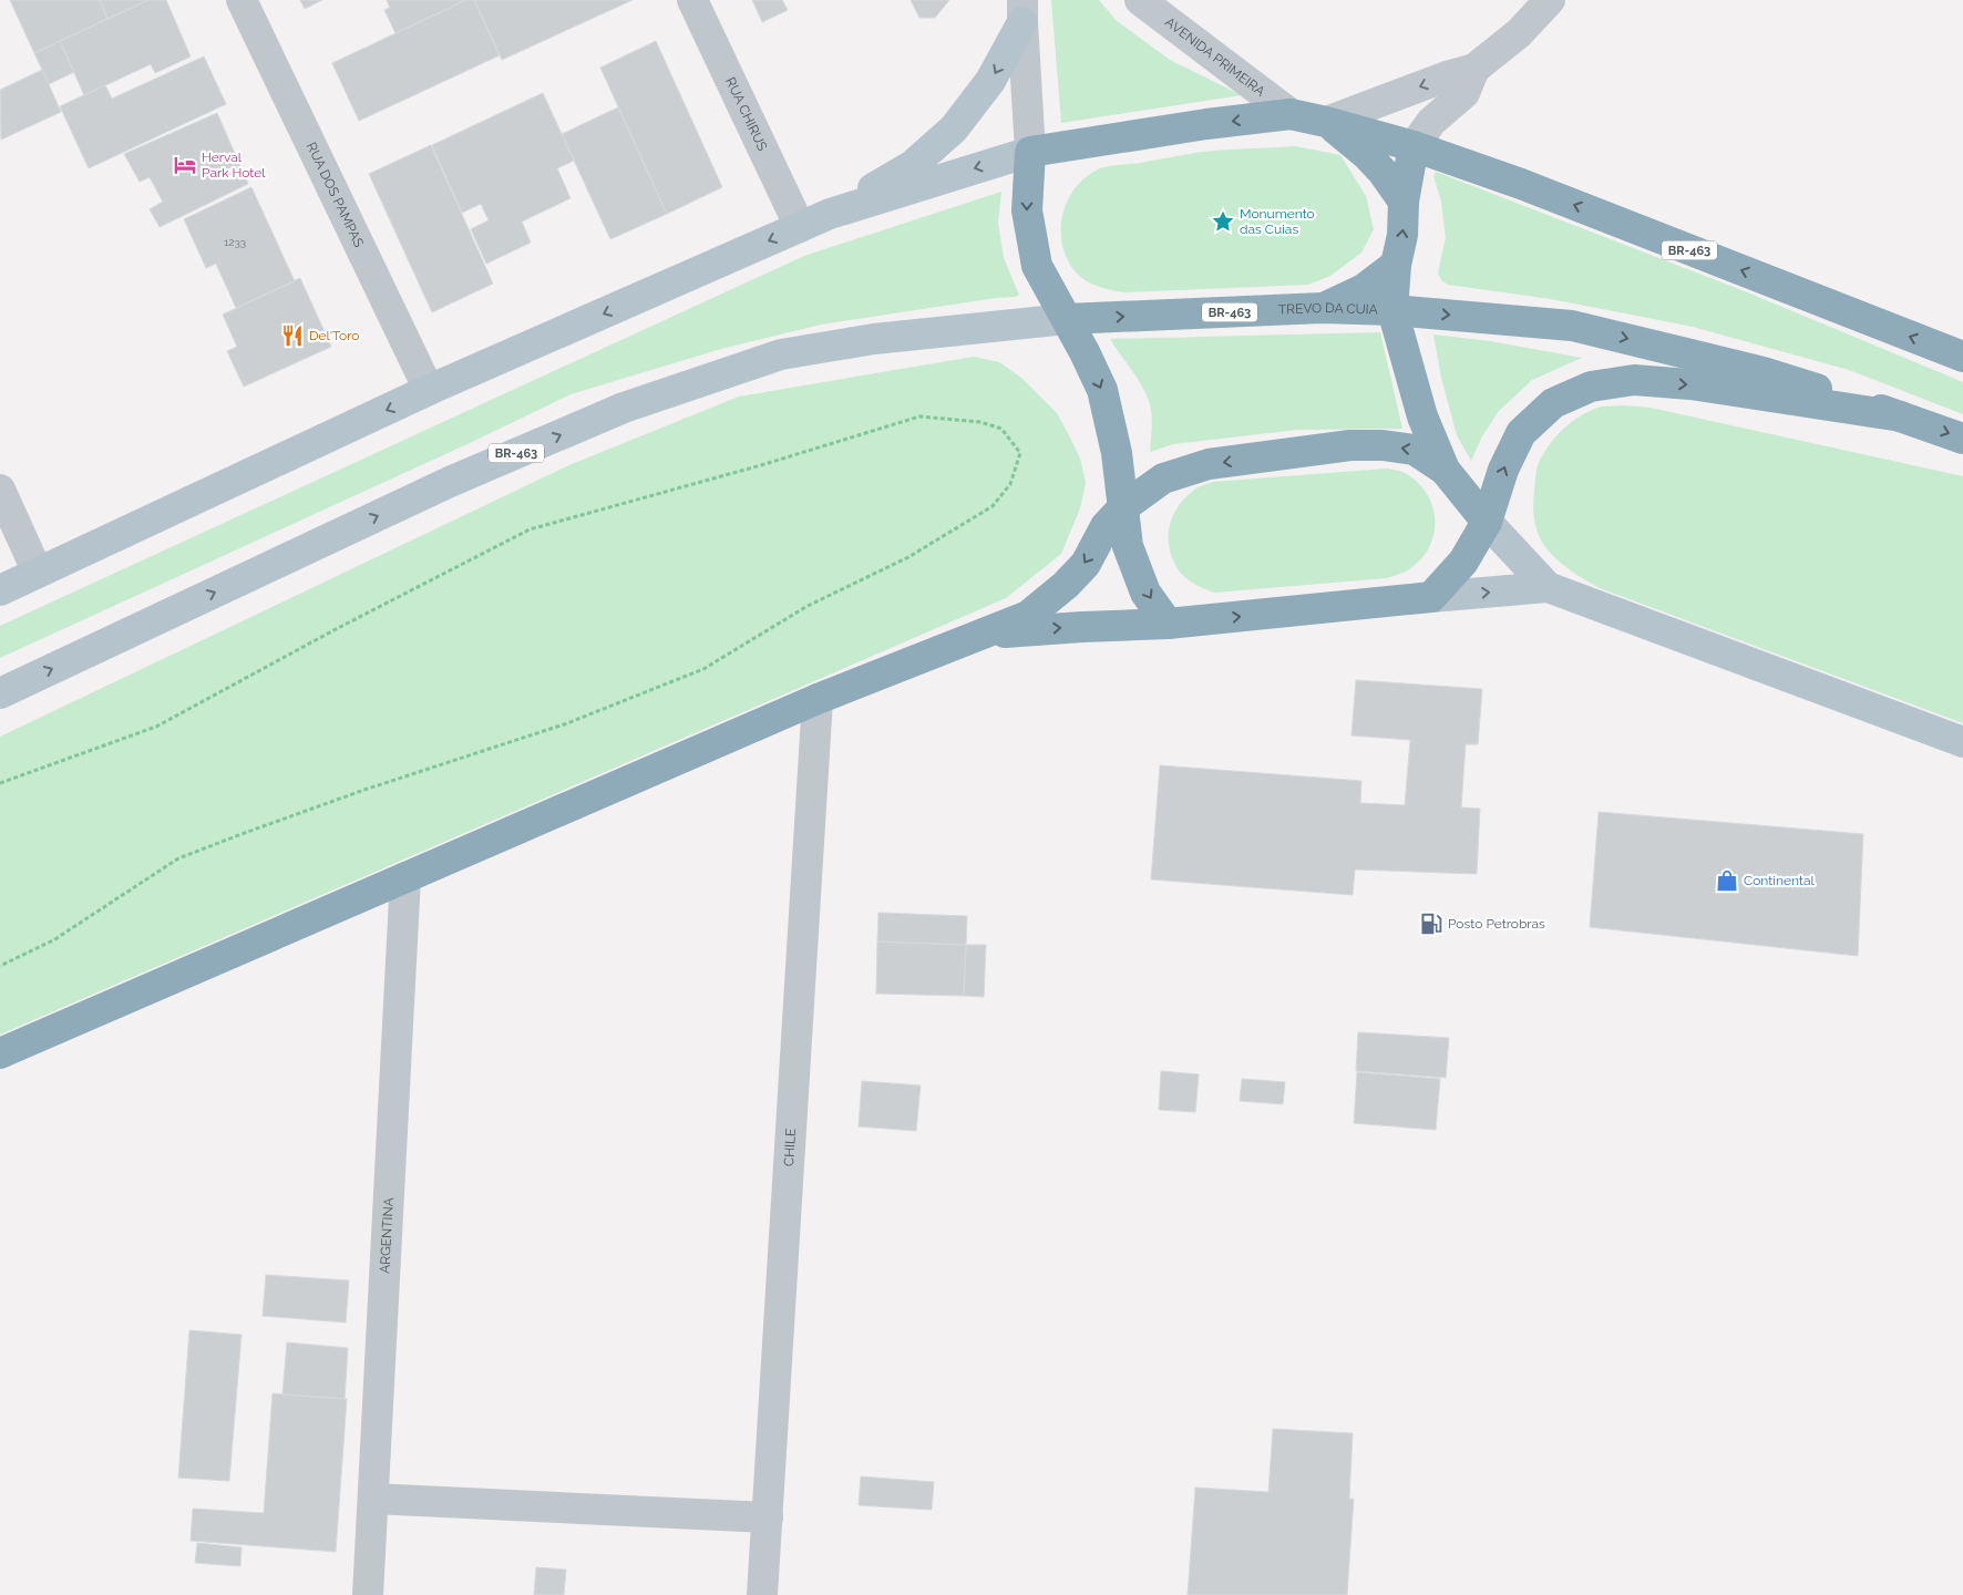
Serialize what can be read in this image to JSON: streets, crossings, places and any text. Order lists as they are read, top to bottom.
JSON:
{
  "streets": {
    "highway": ["BR-463", "TREVO DA CUIA"],
    "street": [
      "AVENIDA PRIMEIRA",
      "RUA CHIRUS",
      "RUA DOS PAMPAS",
      "CHILE",
      "ARGENTINA"
    ]
  },
  "crossings": [
    ["AVENIDA PRIMEIRA", "BR-463"],
    ["RUA CHIRUS", "BR-463"],
    ["RUA DOS PAMPAS", "BR-463"],
    ["BR-463", "TREVO DA CUIA"]
  ],
  "places": {
    "hotel": ["Herval Park Hotel"],
    "place": ["Monumento das Cuias"],
    "restaurant": ["Del'Toro"],
    "shop": ["Continental"],
    "fuel station": ["Posto Petrobras"]
  },
  "house_numbers": ["1233"]
}
